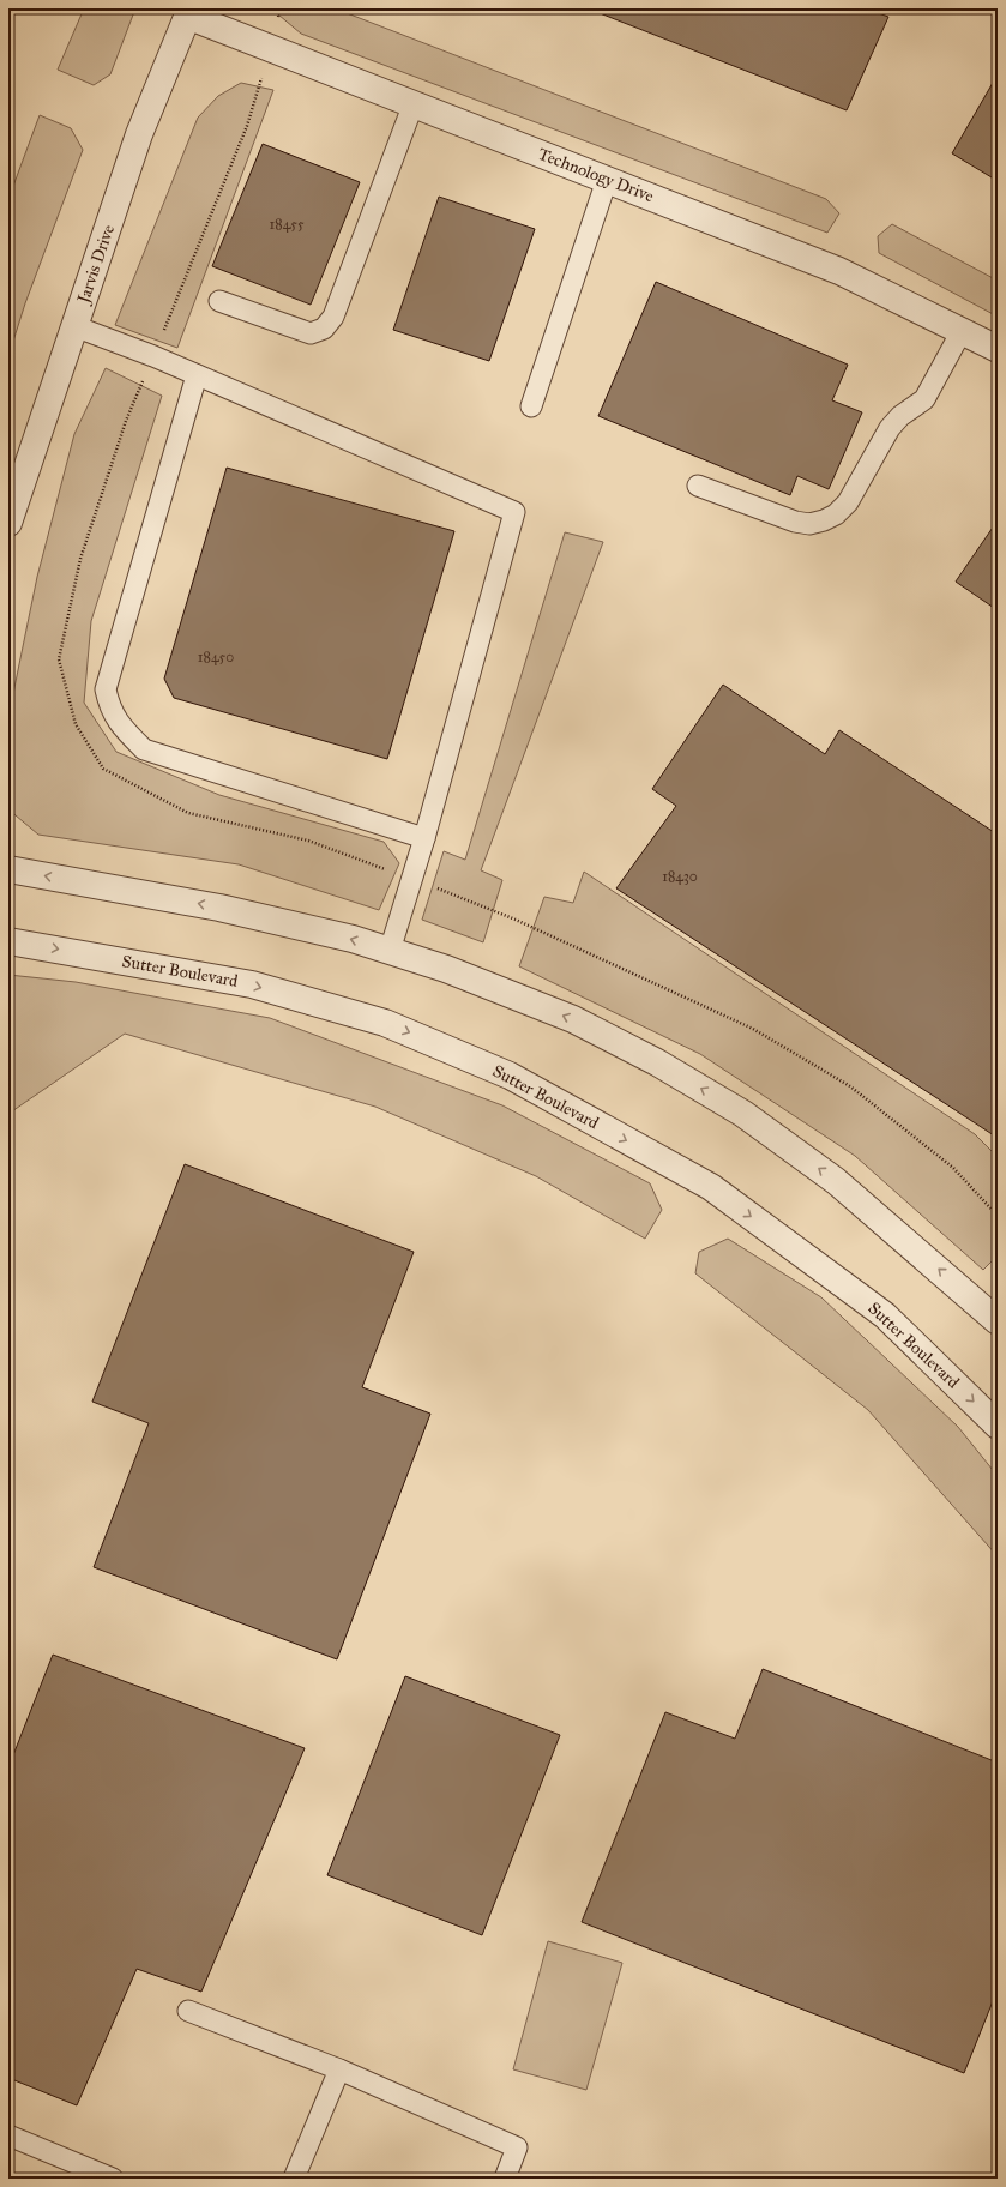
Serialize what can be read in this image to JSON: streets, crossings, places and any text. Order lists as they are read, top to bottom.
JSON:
{
  "streets": {
    "street": ["Technology Drive", "Jarvis Drive", "Sutter Boulevard"]
  },
  "crossings": [
    ["Technology Drive", "Jarvis Drive"]
  ],
  "house_numbers": ["18455", "18450", "18430"]
}
